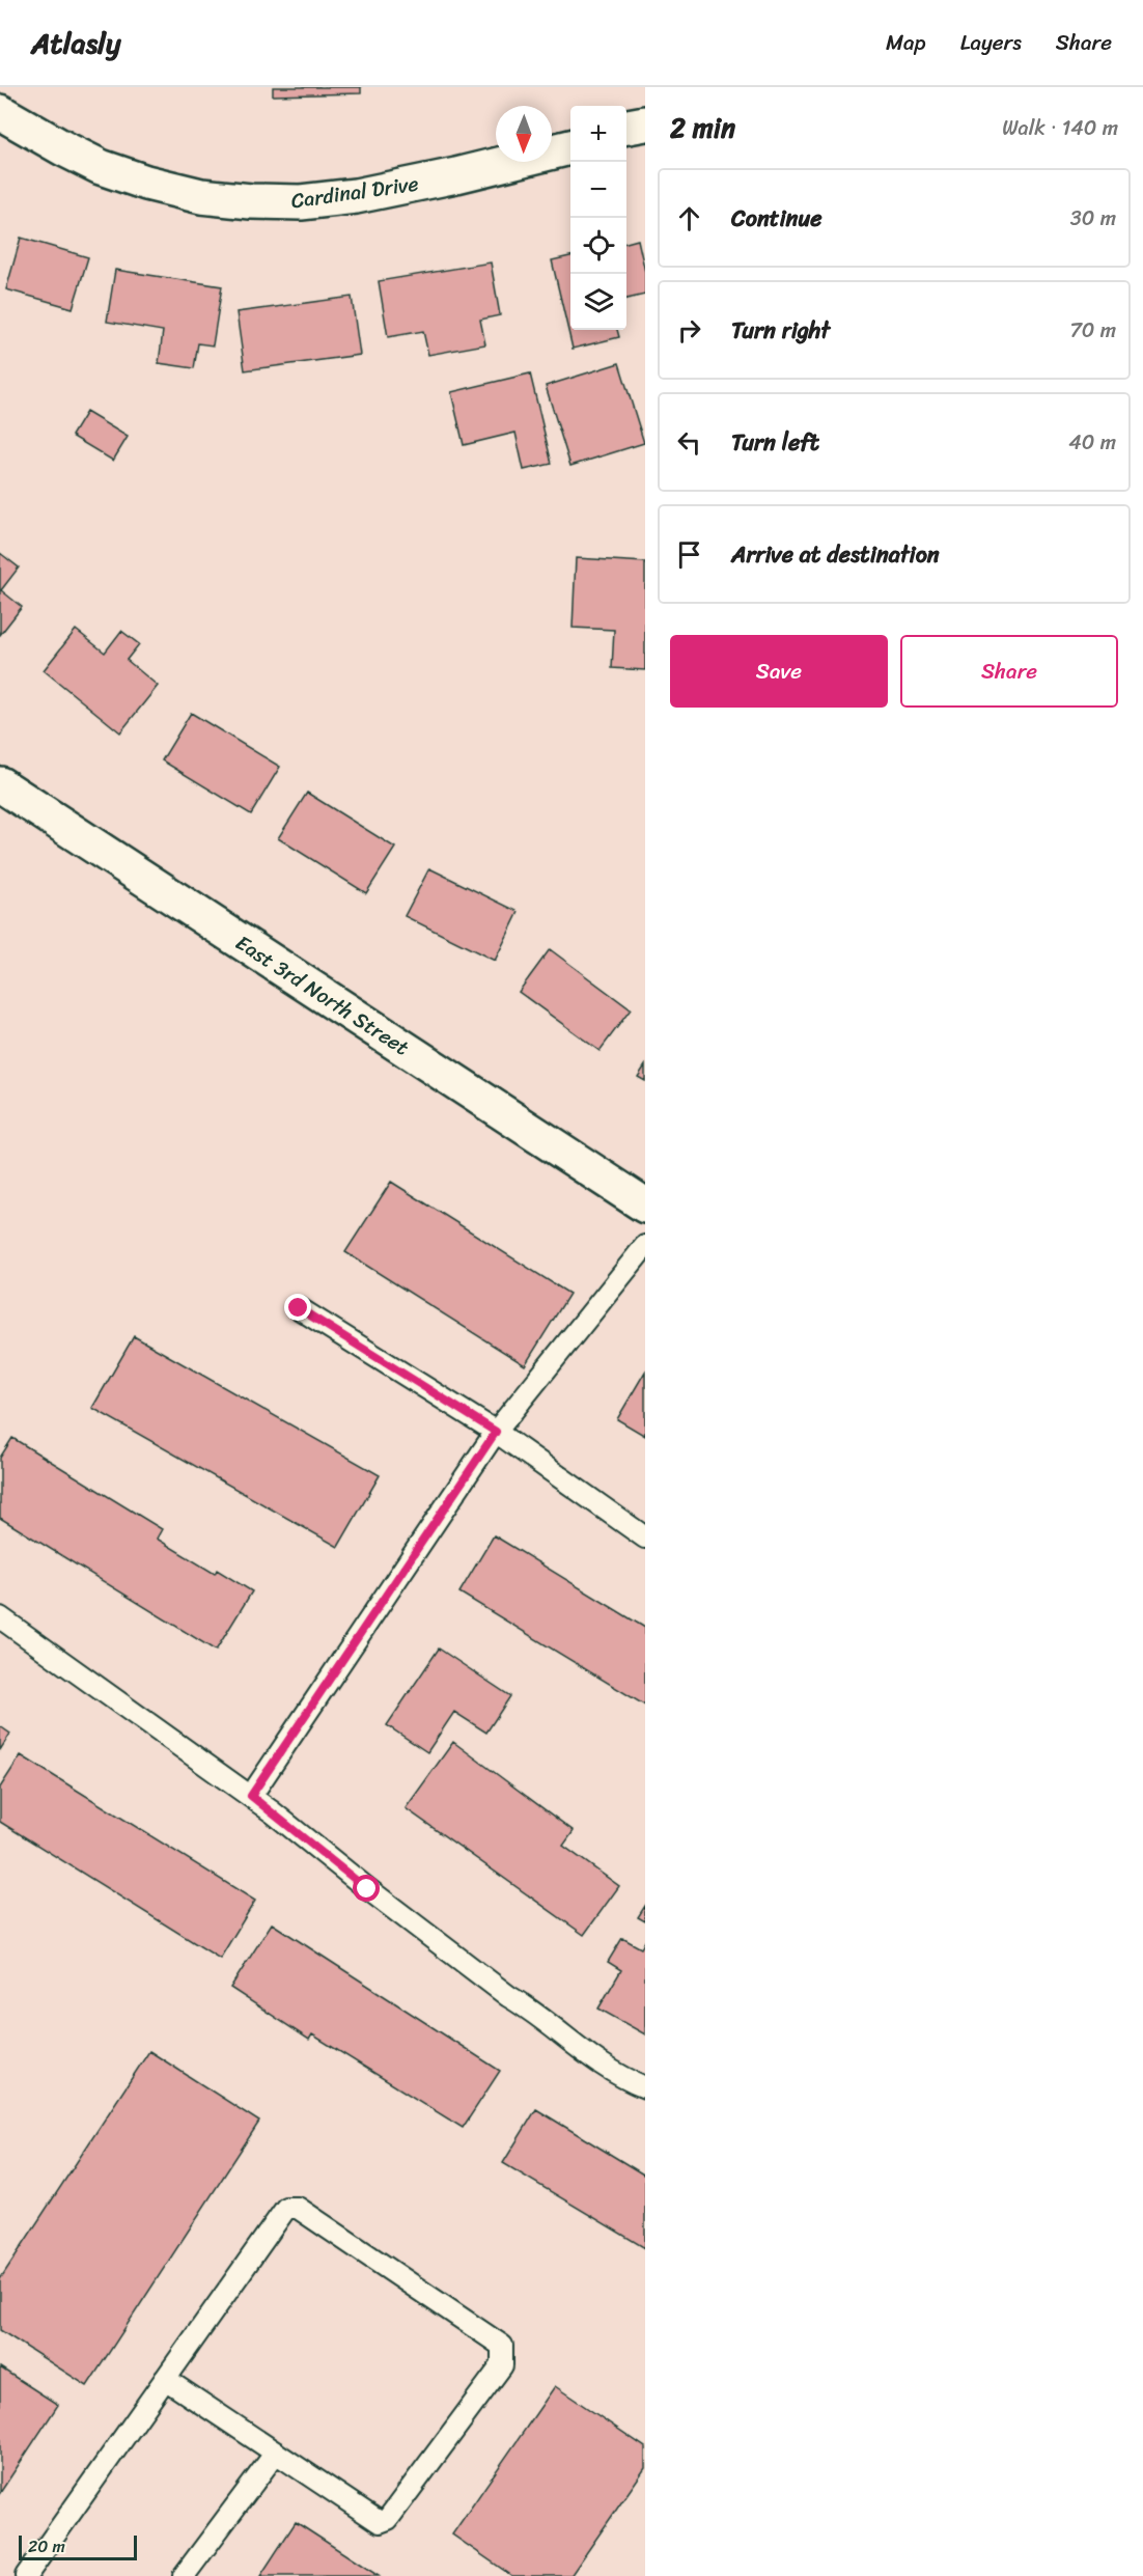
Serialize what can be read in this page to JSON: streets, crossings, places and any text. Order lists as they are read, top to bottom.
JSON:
{
  "streets": {
    "street": ["Cardinal Drive", "East 3rd North Street"]
  },
  "scale_bar": "20 m",
  "north": "bottom",
  "page": {
    "header": "Atlasly",
    "nav": ["Map", "Layers", "Share"],
    "heading": ["2 min", "Walk · 140 m"],
    "map_buttons": ["+", "−"],
    "list": [
      ["Continue", "30 m"],
      ["Turn right", "70 m"],
      ["Turn left", "40 m"],
      "Arrive at destination"
    ],
    "buttons": ["Save", "Share"],
    "scale": "20 m"
  }
}
